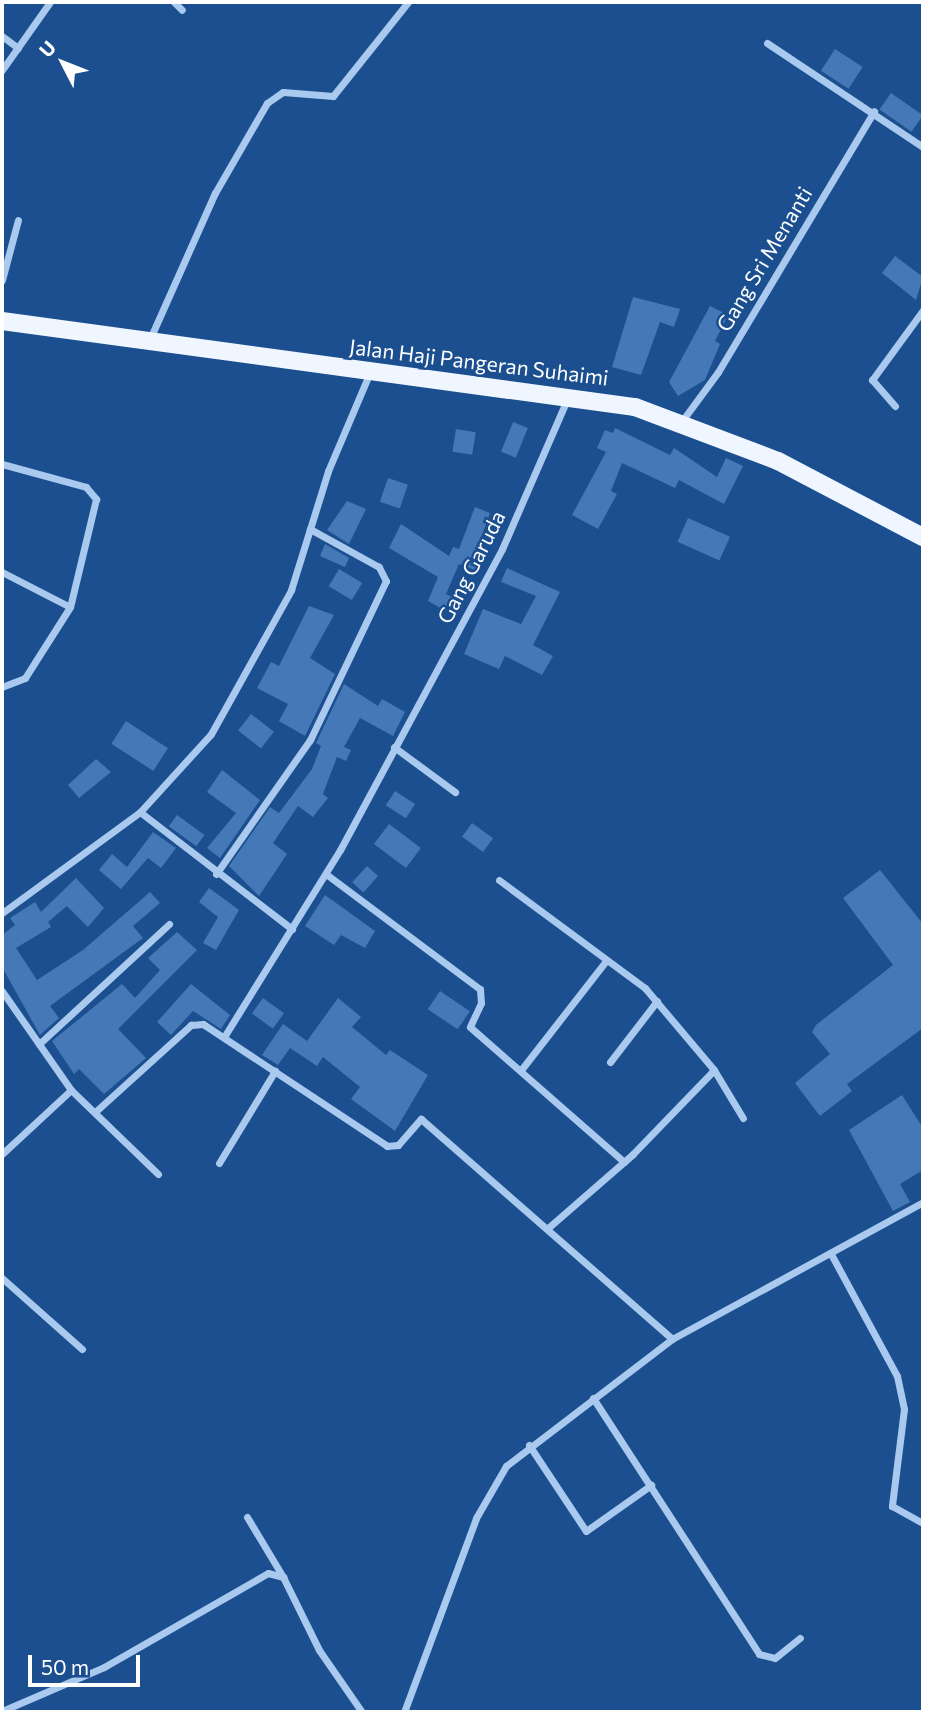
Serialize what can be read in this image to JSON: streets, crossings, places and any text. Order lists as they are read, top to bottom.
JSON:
{
  "streets": {
    "main road": ["Jalan Haji Pangeran Suhaimi"],
    "street": ["Gang Sri Menanti", "Gang Garuda"]
  },
  "crossings": [
    ["Gang Sri Menanti", "Jalan Haji Pangeran Suhaimi"],
    ["Jalan Haji Pangeran Suhaimi", "Gang Garuda"]
  ],
  "scale_bar": "50 m",
  "north": "top left"
}
